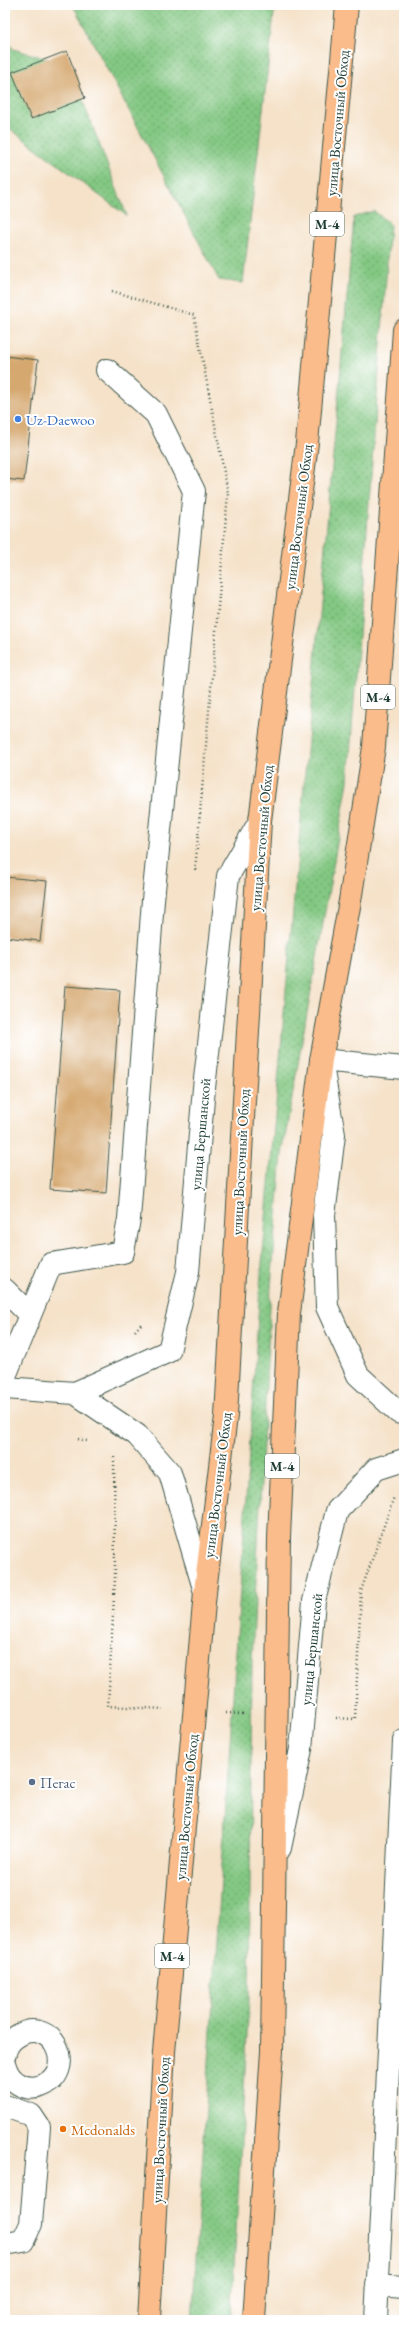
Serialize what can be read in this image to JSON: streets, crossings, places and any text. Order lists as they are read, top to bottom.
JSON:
{
  "streets": {
    "highway": ["улица Восточный Обход", "М-4"],
    "street": ["улица Бершанской"]
  },
  "crossings": [
    ["улица Восточный Обход", "улица Бершанской"],
    ["М-4", "улица Бершанской"]
  ],
  "places": ["Uz-Daewoo", "Пегас", "Mcdonalds"]
}
